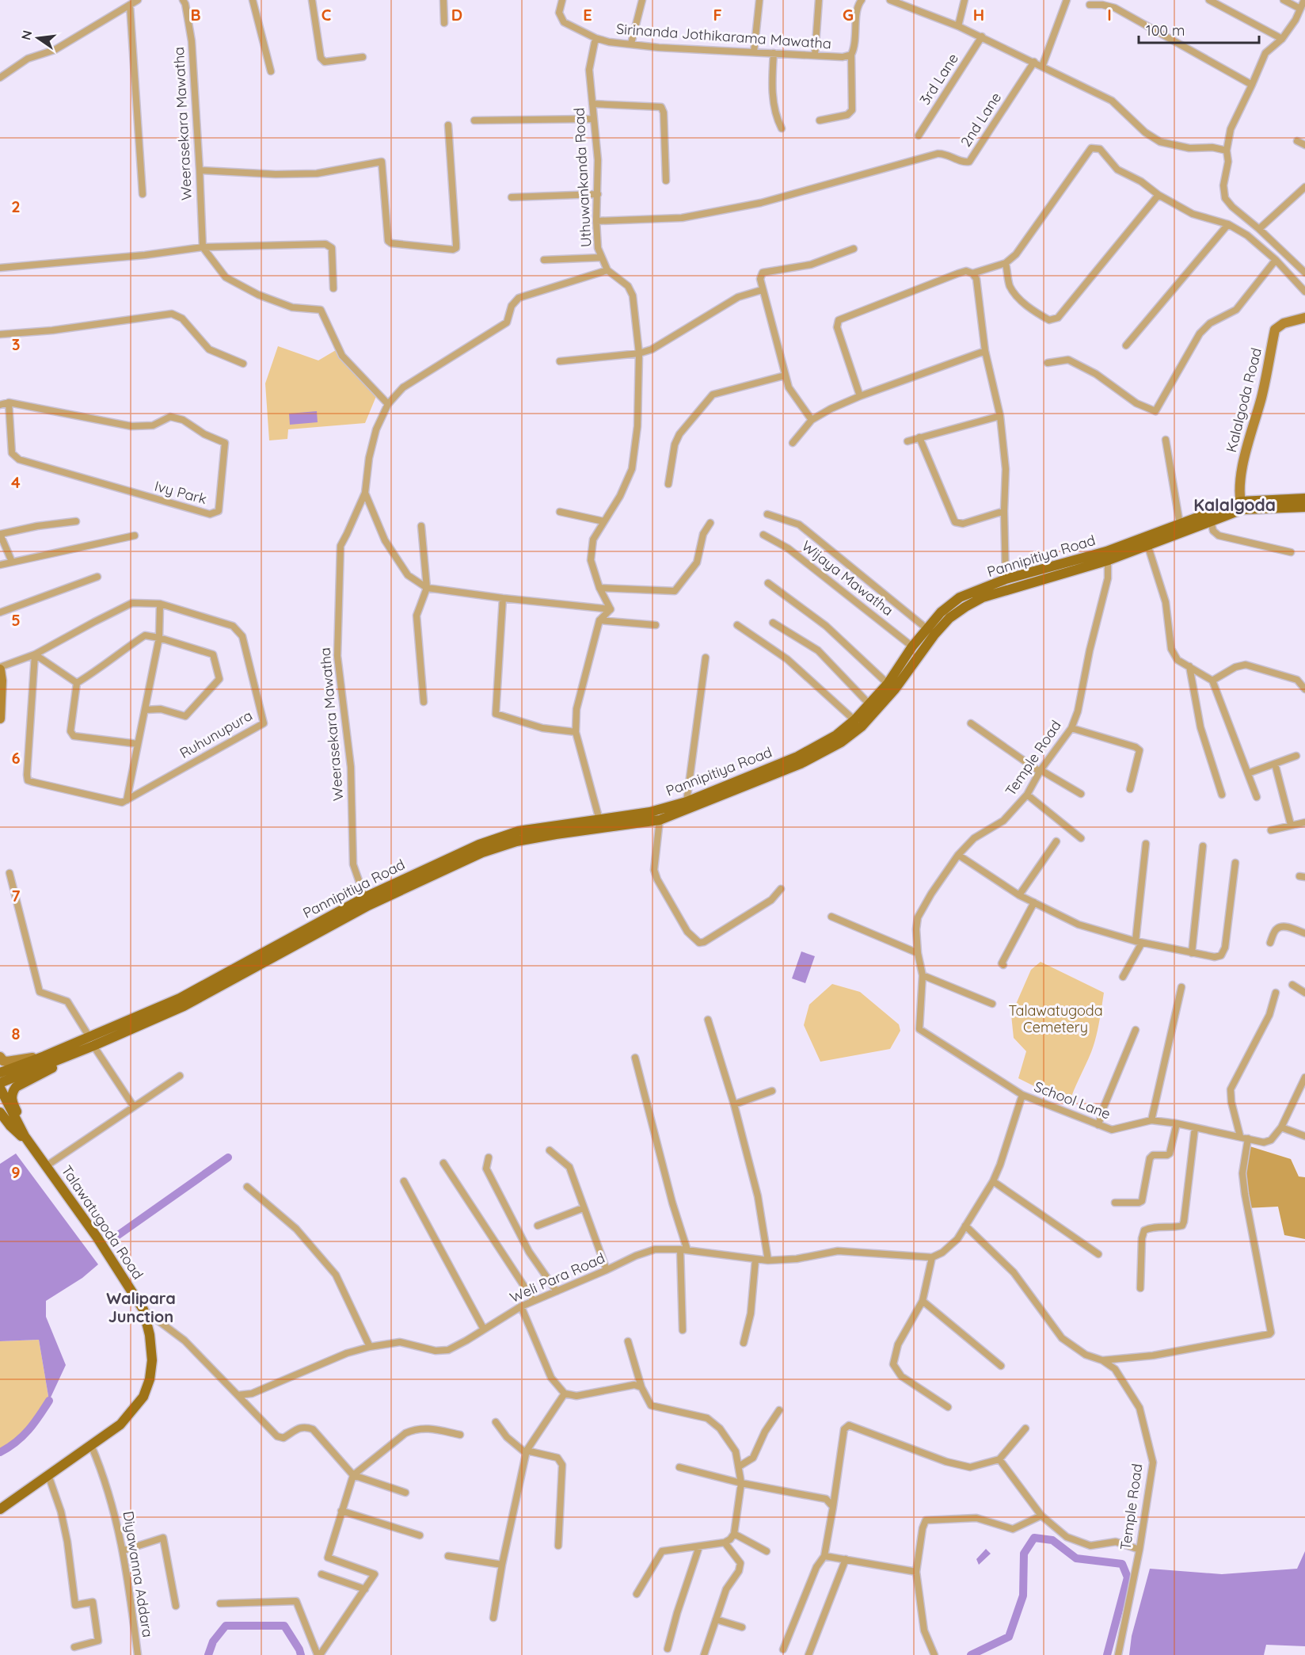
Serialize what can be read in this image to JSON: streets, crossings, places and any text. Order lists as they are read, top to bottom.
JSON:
{
  "streets": {
    "main road": ["Pannipitiya Road", "Talawatugoda Road"],
    "street": [
      "Sirinanda Jothikarama Mawatha",
      "3rd Lane",
      "2nd Lane",
      "Weerasekara Mawatha",
      "Uthuwankanda Road",
      "Kalalgoda Road",
      "Ivy Park",
      "Wijaya Mawatha",
      "Ruhunupura",
      "Temple Road",
      "School Lane",
      "Weli Para Road",
      "Diyawanna Addara"
    ]
  },
  "crossings": [
    ["Sirinanda Jothikarama Mawatha", "Uthuwankanda Road"],
    ["2nd Lane", "Uthuwankanda Road"],
    ["Weerasekara Mawatha", "Uthuwankanda Road"],
    ["Weerasekara Mawatha", "Pannipitiya Road"],
    ["Kalalgoda Road", "Pannipitiya Road"],
    ["Pannipitiya Road", "Wijaya Mawatha"],
    ["Pannipitiya Road", "Temple Road"],
    ["Temple Road", "School Lane"],
    ["Talawatugoda Road", "Diyawanna Addara"]
  ],
  "districts": ["Kalalgoda", "Walipara Junction"],
  "parks": ["Talawatugoda Cemetery"],
  "scale_bar": "100 m",
  "north": "left",
  "grid": {
    "columns": [
      "B",
      "C",
      "D",
      "E",
      "F",
      "G",
      "H",
      "I"
    ],
    "rows": [
      "2",
      "3",
      "4",
      "5",
      "6",
      "7",
      "8",
      "9"
    ]
  }
}
